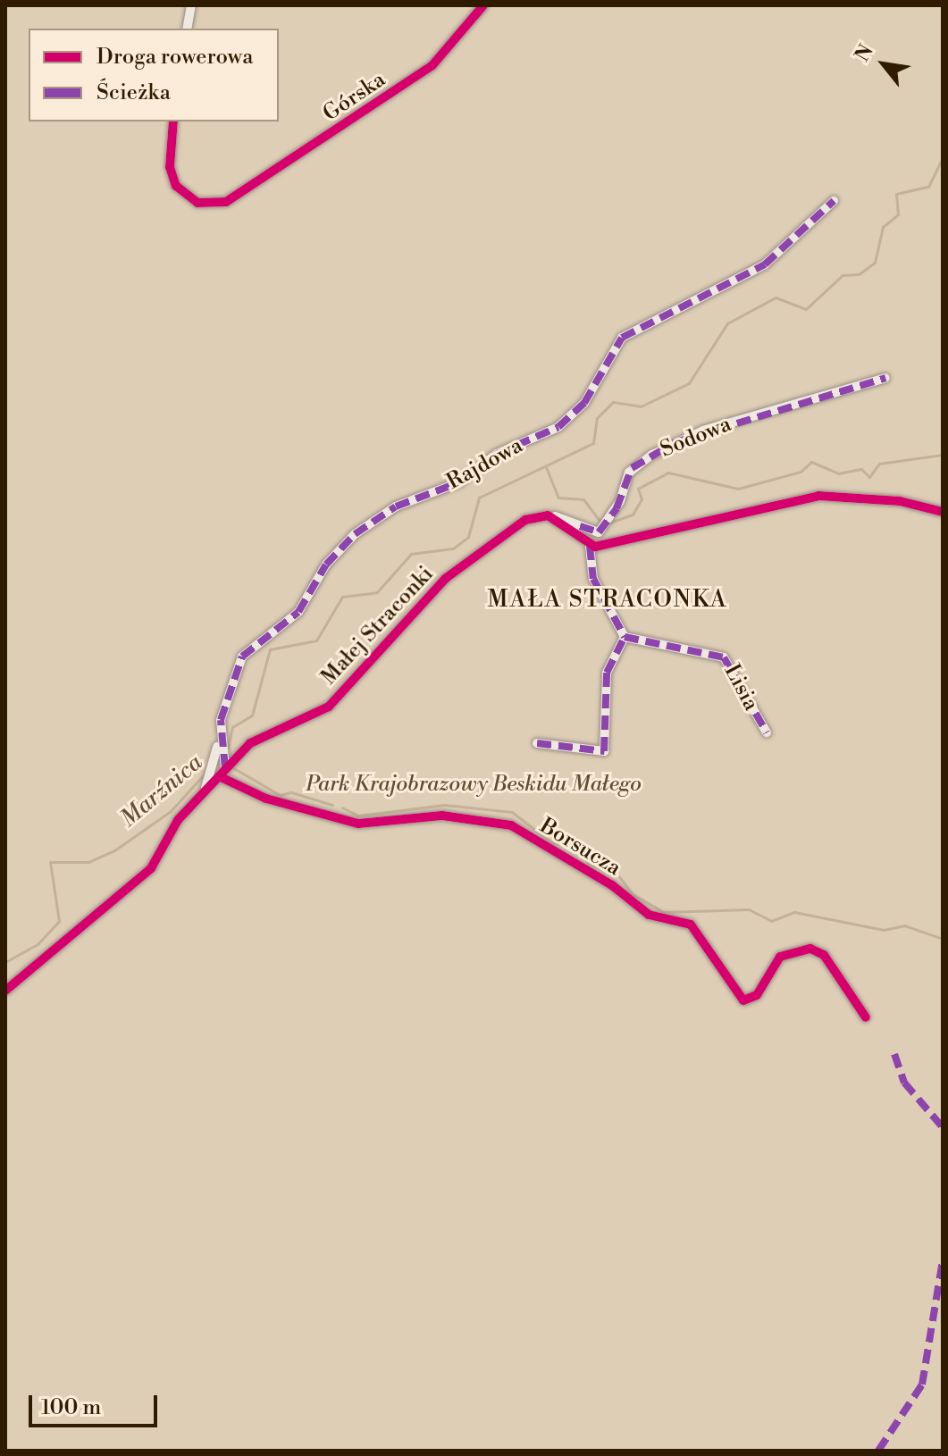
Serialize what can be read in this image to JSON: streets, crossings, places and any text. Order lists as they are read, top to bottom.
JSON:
{
  "streets": {
    "street": [
      "Górska",
      "Sodowa",
      "Rajdowa",
      "Małej Straconki",
      "Lisia",
      "Borsucza"
    ]
  },
  "crossings": [
    ["Sodowa", "Małej Straconki"],
    ["Rajdowa", "Małej Straconki"],
    ["Rajdowa", "Borsucza"],
    ["Małej Straconki", "Borsucza"]
  ],
  "districts": ["MAŁA STRACONKA"],
  "water": ["Marźnica"],
  "parks": ["Park Krajobrazowy Beskidu Małego"],
  "legend": ["Droga rowerowa", "Ścieżka"],
  "scale_bar": "100 m",
  "north": "top left"
}
